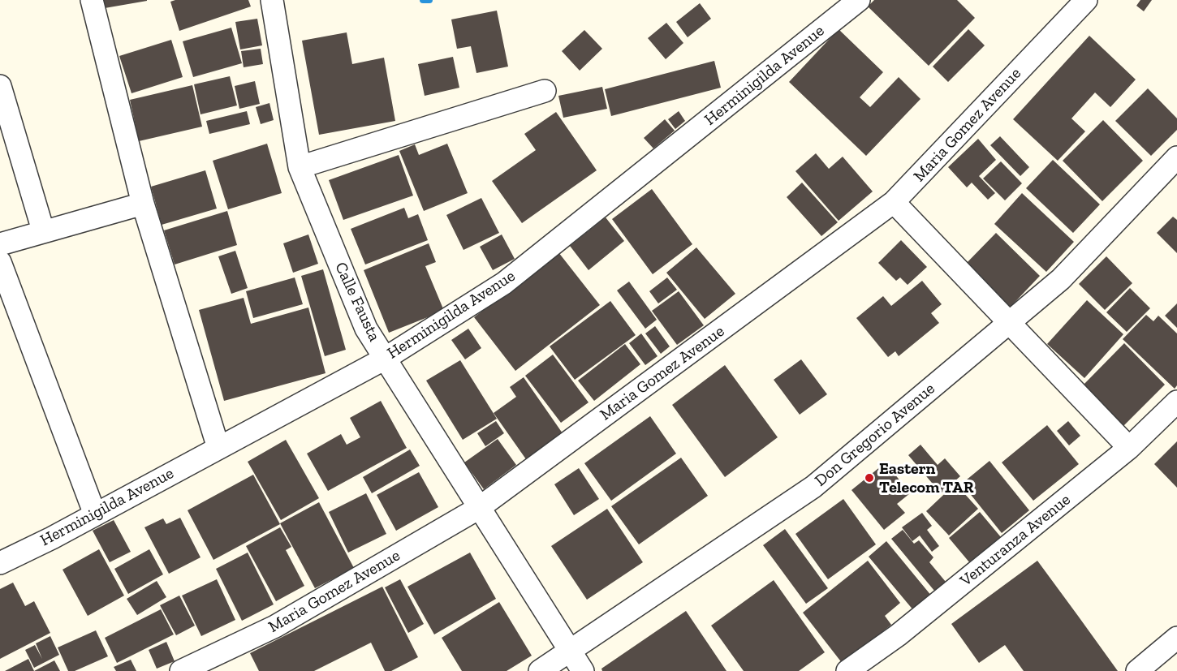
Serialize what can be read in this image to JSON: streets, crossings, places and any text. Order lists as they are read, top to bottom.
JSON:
{
  "streets": {
    "street": [
      "Herminigilda Avenue",
      "Maria Gomez Avenue",
      "Calle Fausta",
      "Don Gregorio Avenue",
      "Venturanza Avenue"
    ]
  },
  "crossings": [
    ["Herminigilda Avenue", "Calle Fausta"],
    ["Maria Gomez Avenue", "Calle Fausta"],
    ["Calle Fausta", "Don Gregorio Avenue"]
  ],
  "places": ["Eastern Telecom TAR"]
}
